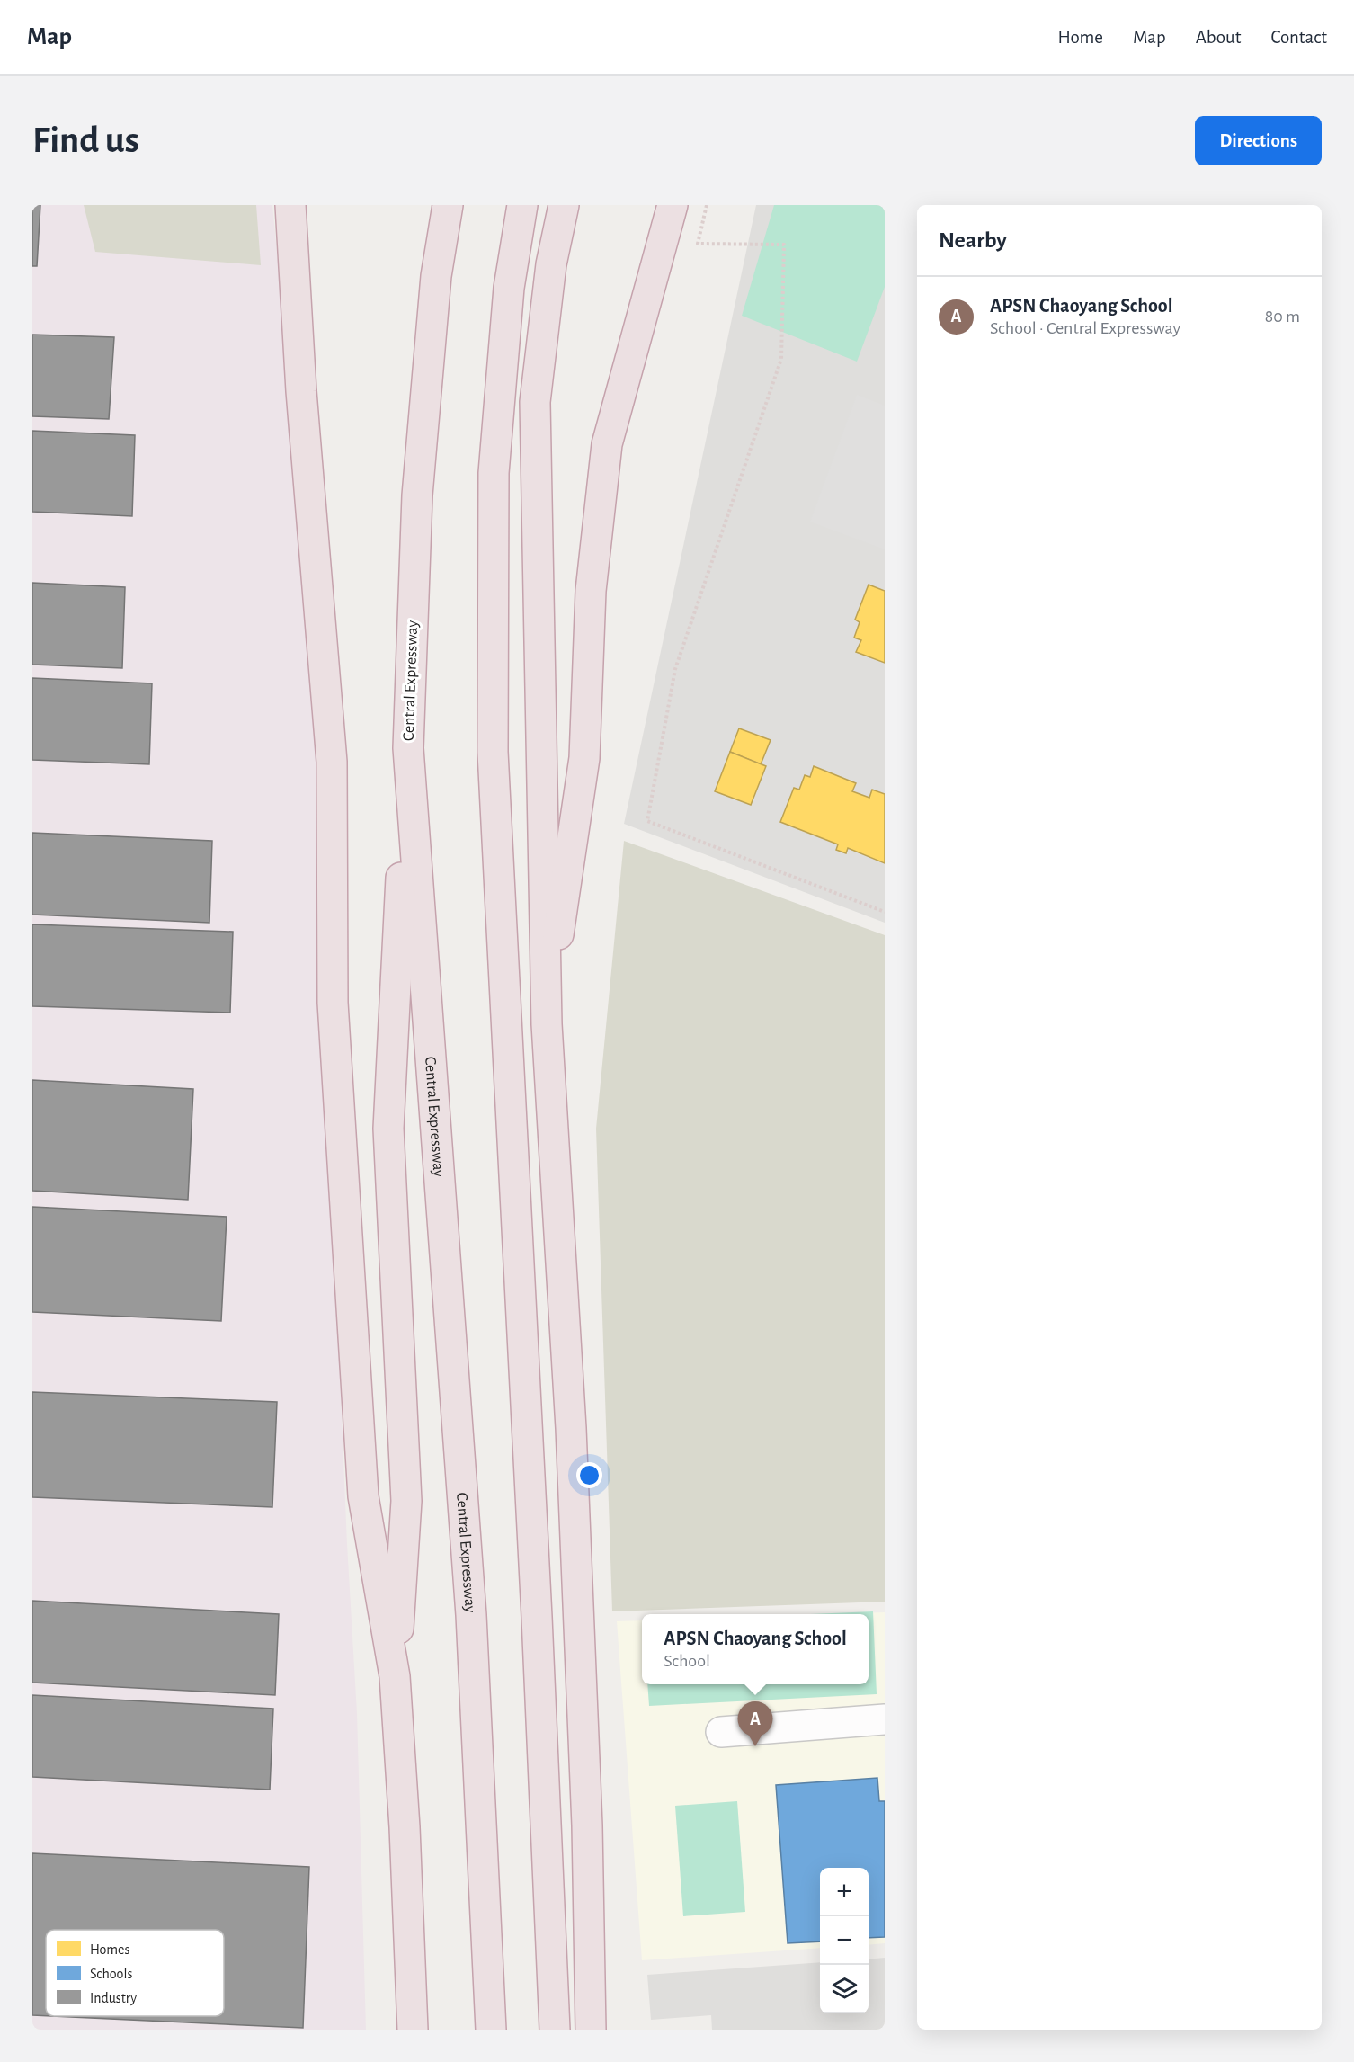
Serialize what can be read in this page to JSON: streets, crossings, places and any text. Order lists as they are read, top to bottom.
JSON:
{
  "streets": {
    "highway": ["Central Expressway"]
  },
  "legend": ["Homes", "Schools", "Industry"],
  "page": {
    "header": "Map",
    "nav": [
      "Home",
      "Map",
      "About",
      "Contact"
    ],
    "buttons": "Directions",
    "title": "Find us",
    "heading": "Nearby",
    "list": [
      {
        "mark": "A",
        "name": "APSN Chaoyang School",
        "note": "School · Central Expressway",
        "value": "80 m"
      }
    ],
    "popup": ["APSN Chaoyang School", "School"],
    "pins": "A",
    "map_buttons": ["+", "−"]
  }
}
